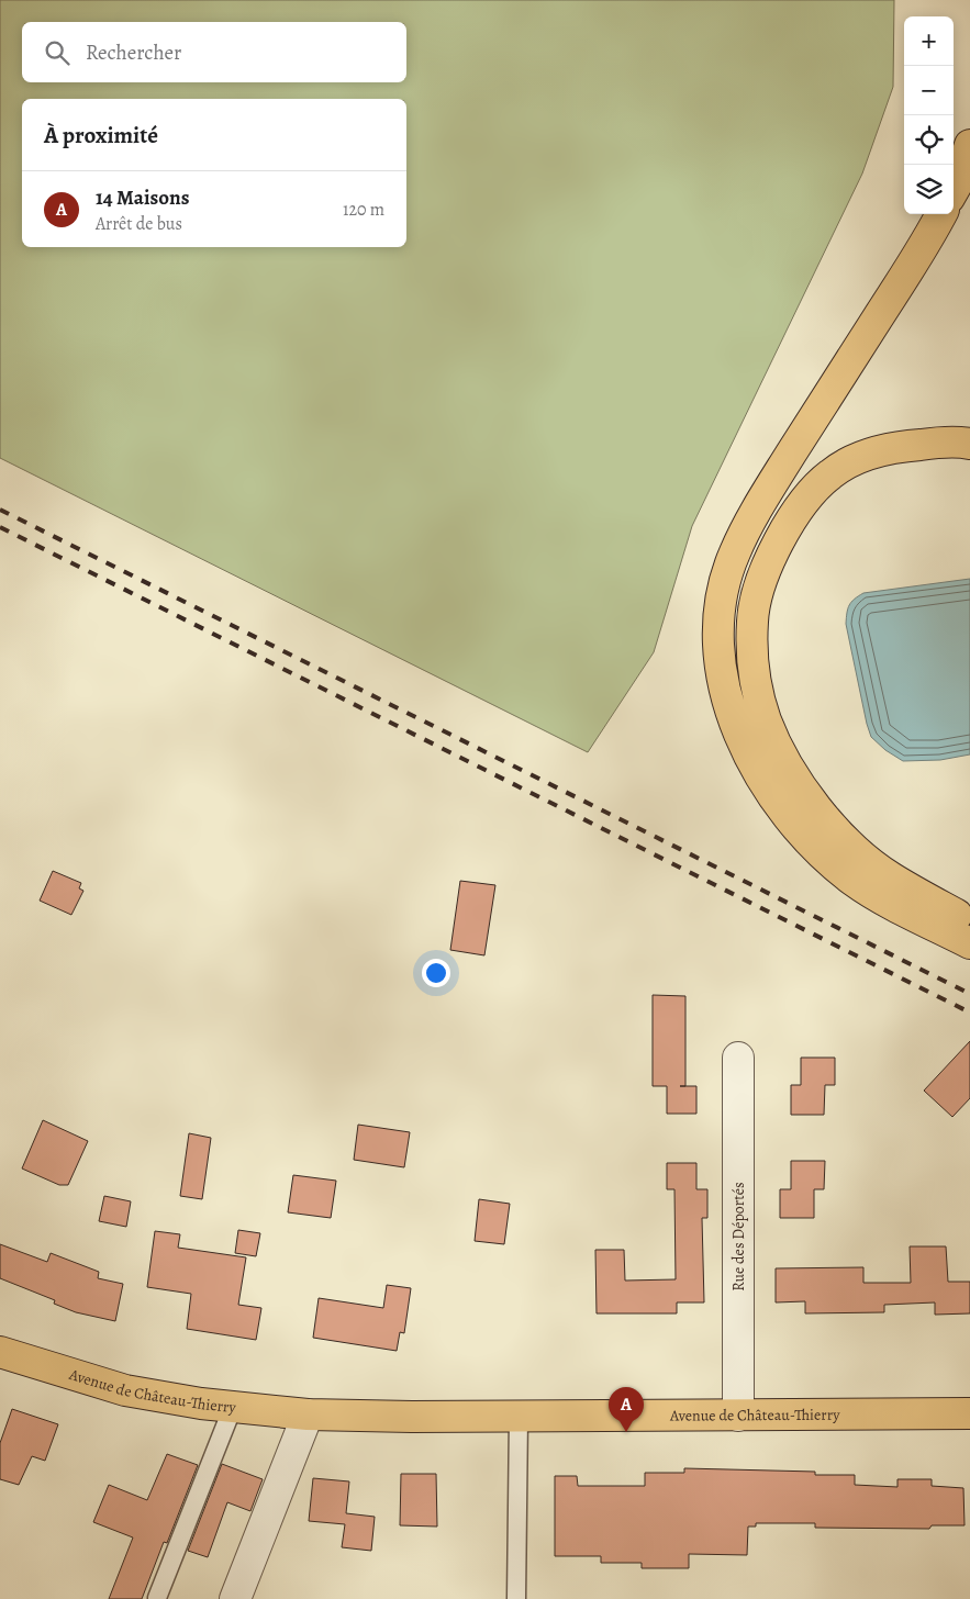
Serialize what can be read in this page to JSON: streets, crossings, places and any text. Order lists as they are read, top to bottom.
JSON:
{
  "streets": {
    "main road": ["Avenue de Château-Thierry"],
    "street": ["Rue des Déportés"]
  },
  "crossings": [
    ["Rue des Déportés", "Avenue de Château-Thierry"]
  ],
  "page": {
    "map_buttons": ["+", "−"],
    "search": "Rechercher",
    "heading": "À proximité",
    "list": [
      {
        "mark": "A",
        "name": "14 Maisons",
        "note": "Arrêt de bus",
        "value": "120 m"
      }
    ],
    "pins": "A"
  }
}
